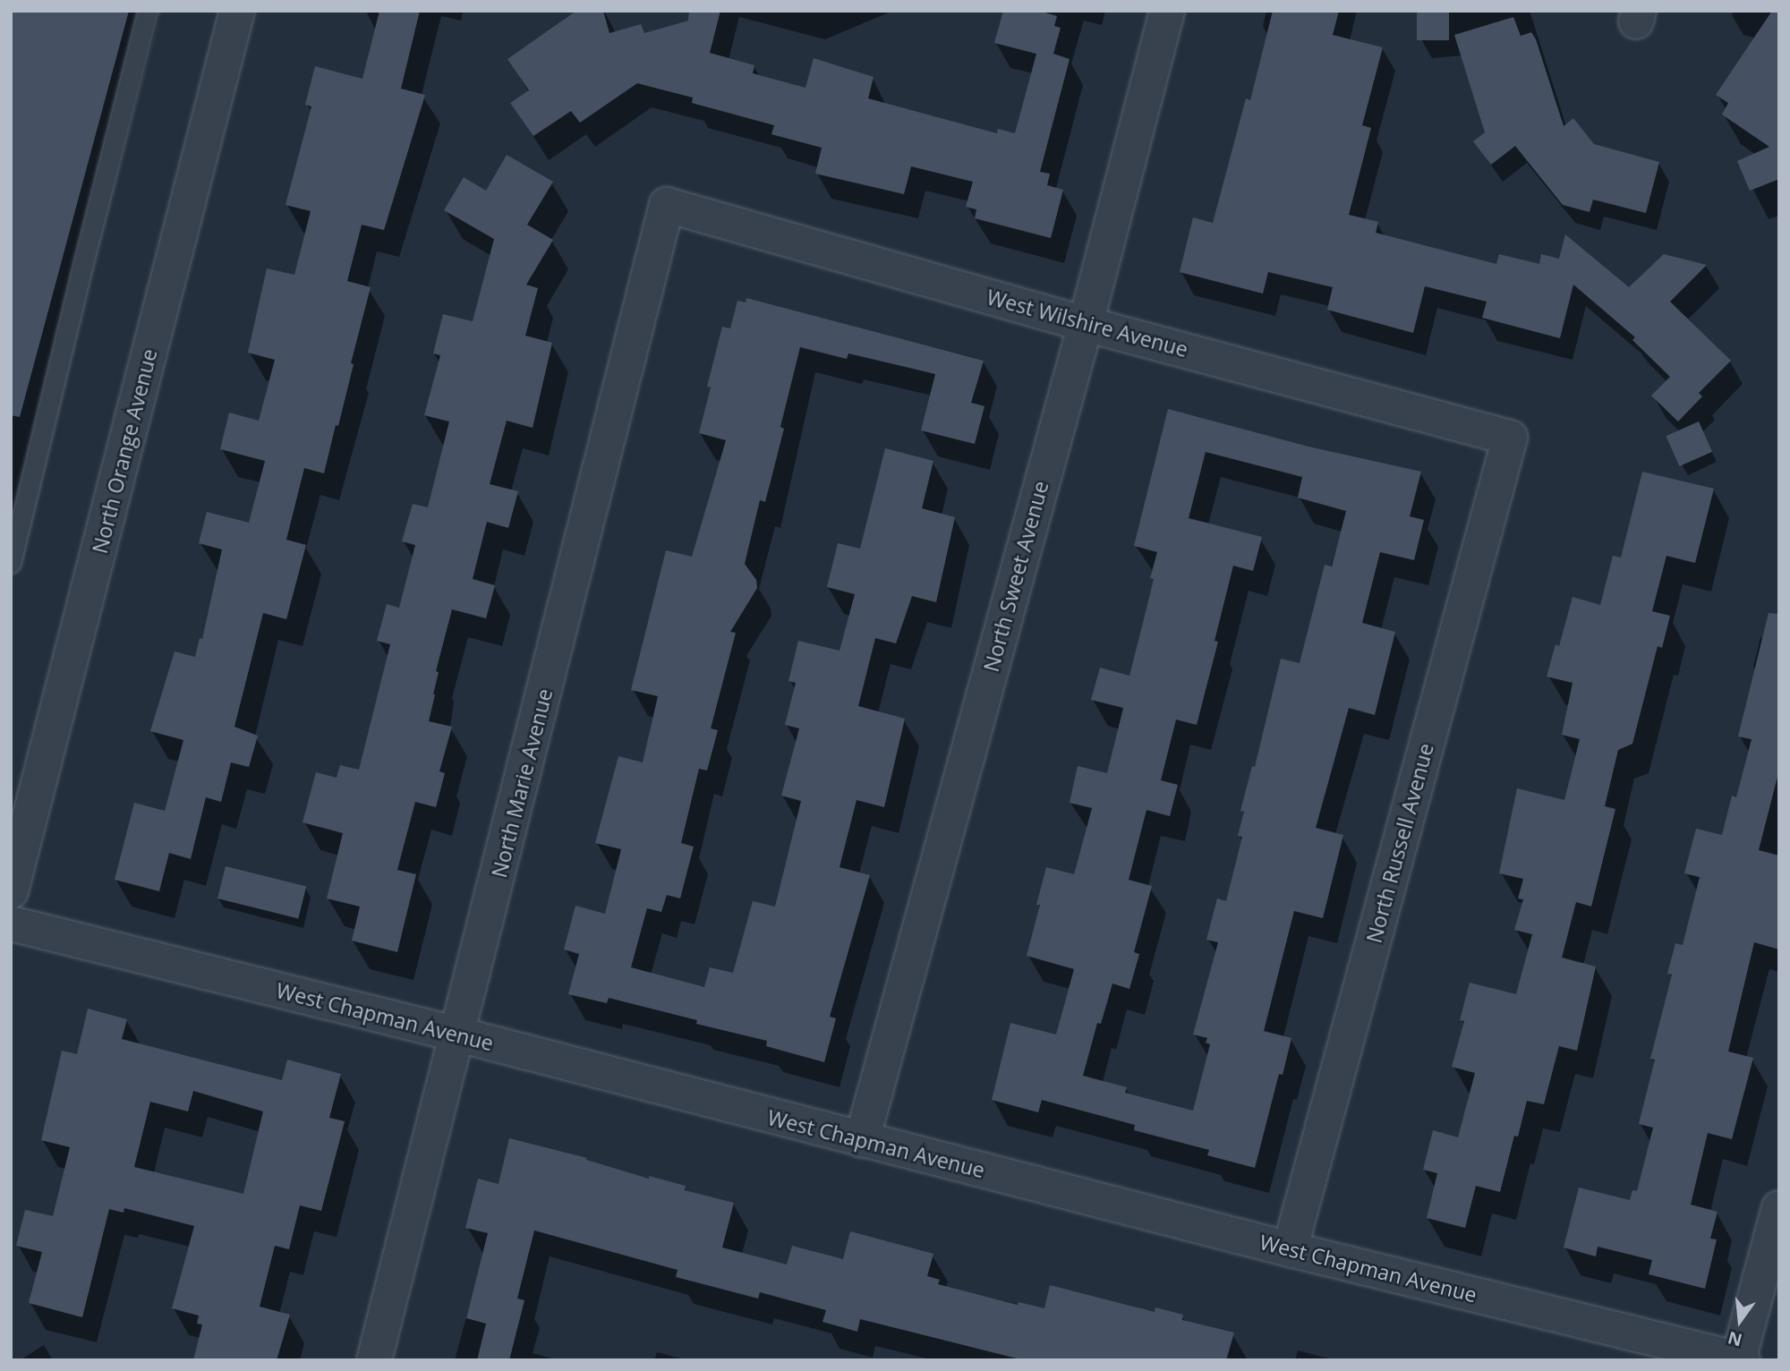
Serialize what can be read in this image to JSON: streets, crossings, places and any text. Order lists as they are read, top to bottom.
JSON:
{
  "streets": {
    "street": [
      "West Wilshire Avenue",
      "North Orange Avenue",
      "North Sweet Avenue",
      "North Marie Avenue",
      "North Russell Avenue",
      "West Chapman Avenue"
    ]
  },
  "crossings": [
    ["West Wilshire Avenue", "North Sweet Avenue"],
    ["West Wilshire Avenue", "North Marie Avenue"],
    ["West Wilshire Avenue", "North Russell Avenue"],
    ["North Sweet Avenue", "West Chapman Avenue"],
    ["North Marie Avenue", "West Chapman Avenue"],
    ["North Russell Avenue", "West Chapman Avenue"]
  ],
  "north": "bottom"
}
